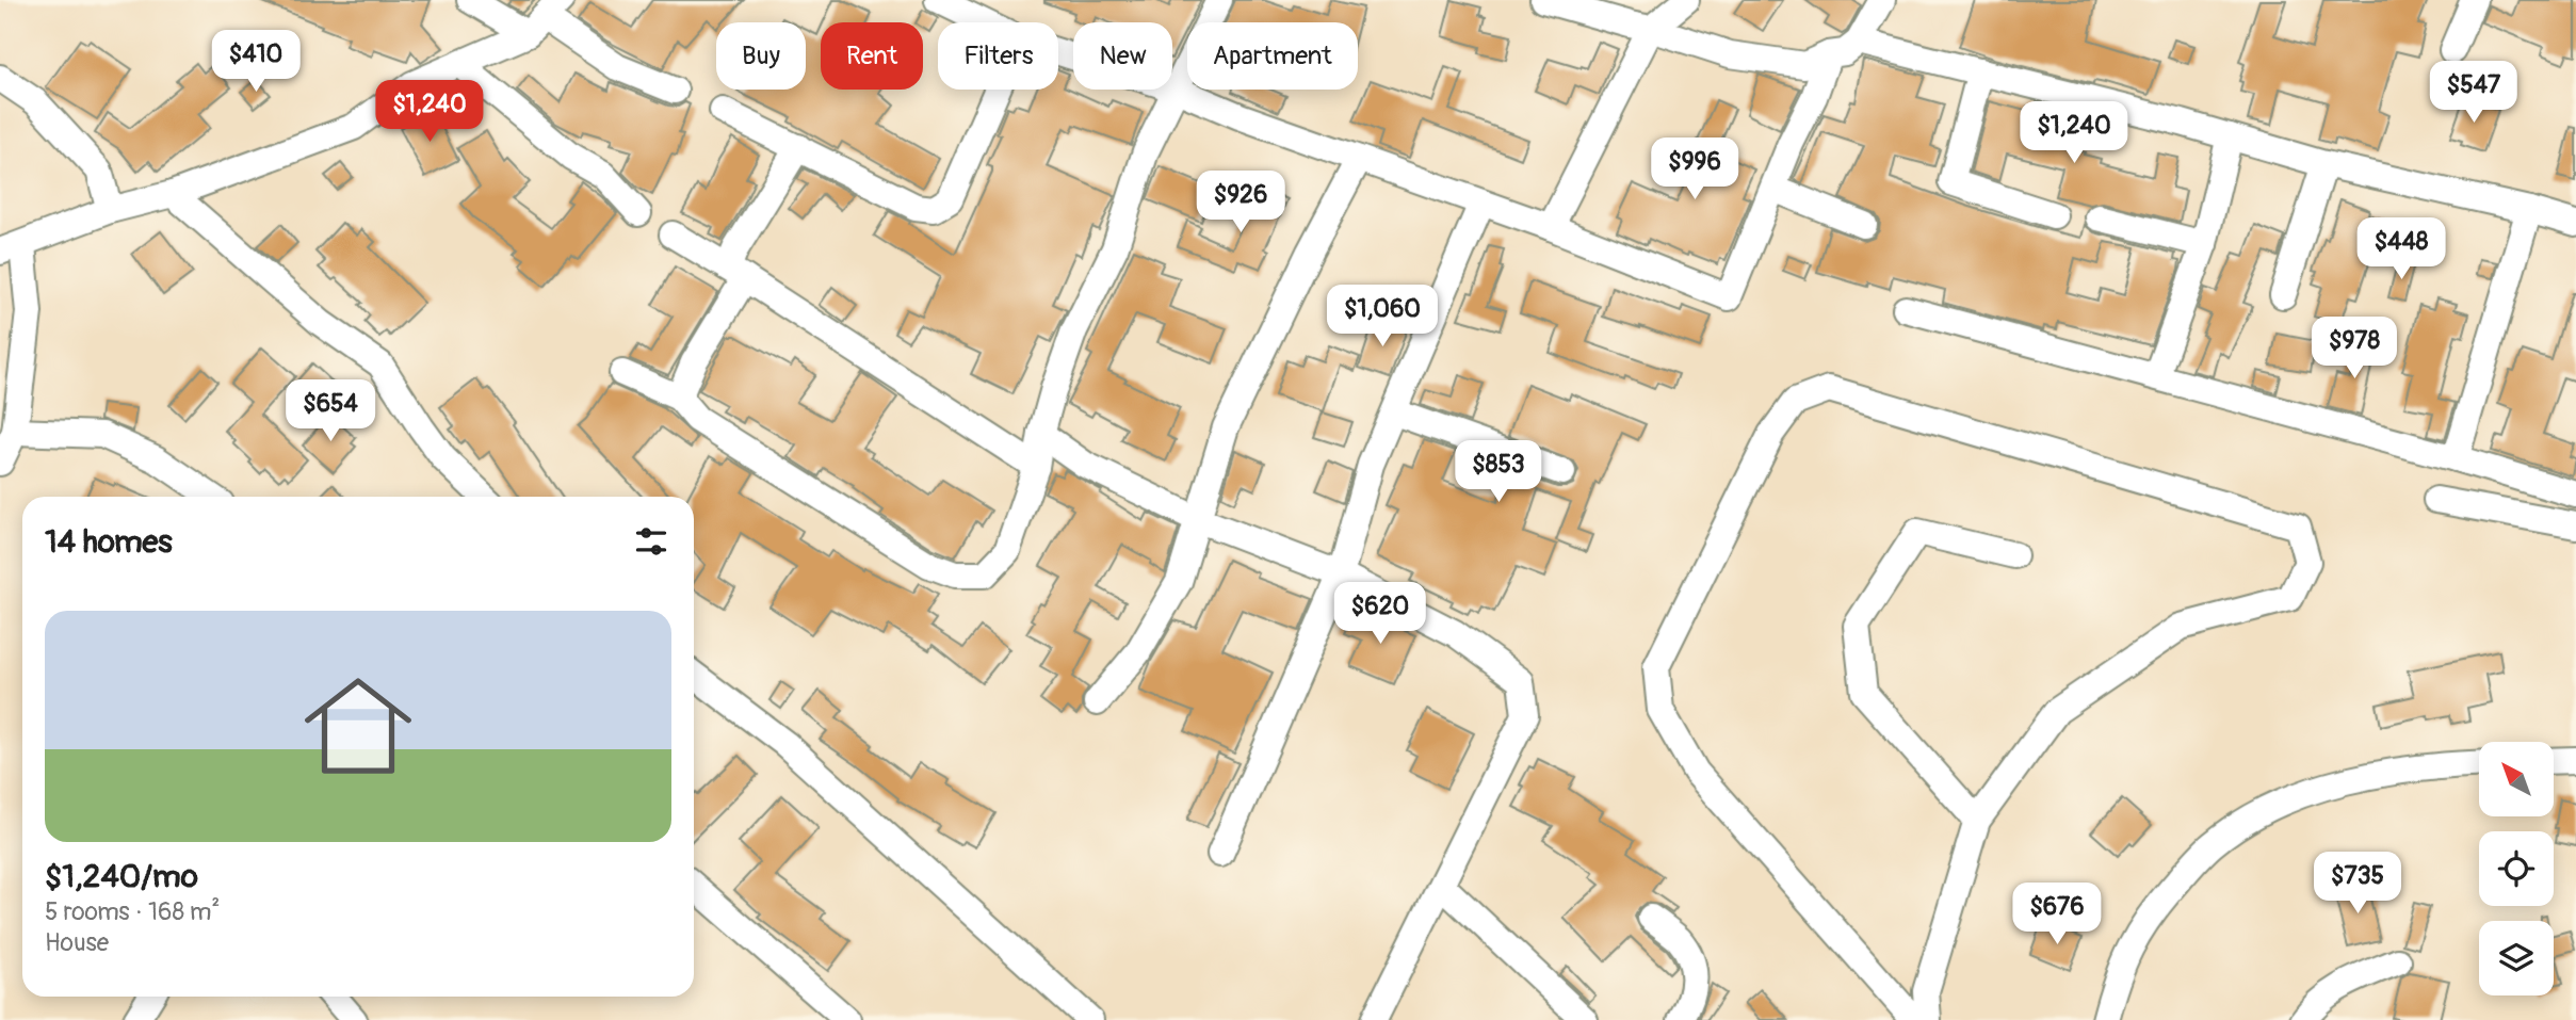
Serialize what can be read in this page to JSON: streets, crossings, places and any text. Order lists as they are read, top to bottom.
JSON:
{
  "north": "top left",
  "page": {
    "chip": [
      "Buy",
      "Rent",
      "Filters",
      "New",
      "Apartment"
    ],
    "price": [
      "$410",
      "$547",
      "$1,240",
      "$1,240",
      "$996",
      "$926",
      "$448",
      "$1,060",
      "$978",
      "$654",
      "$853",
      "$620",
      "$735",
      "$676"
    ],
    "heading": "14 homes",
    "list": [
      {
        "name": "$1,240/mo",
        "note": "5 rooms · 168 m² · House"
      }
    ]
  }
}
